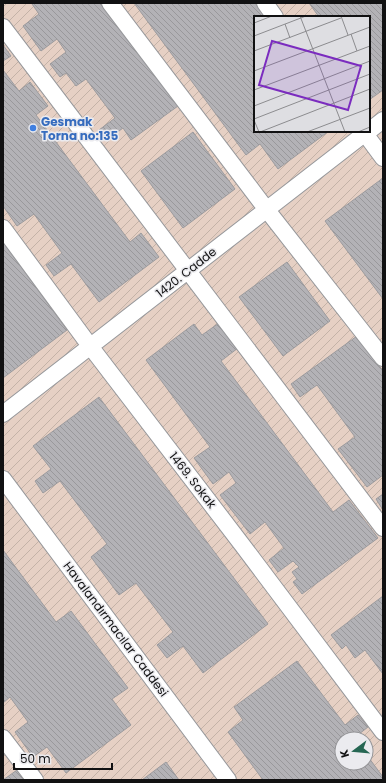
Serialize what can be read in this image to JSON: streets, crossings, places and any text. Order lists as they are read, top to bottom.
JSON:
{
  "streets": {
    "street": ["1420. Cadde", "1469. Sokak", "Havalandırmacılar Caddesi"]
  },
  "crossings": [
    ["1420. Cadde", "1469. Sokak"]
  ],
  "places": ["Gesmak Torna no:135"],
  "scale_bar": "50 m",
  "north": "left"
}
